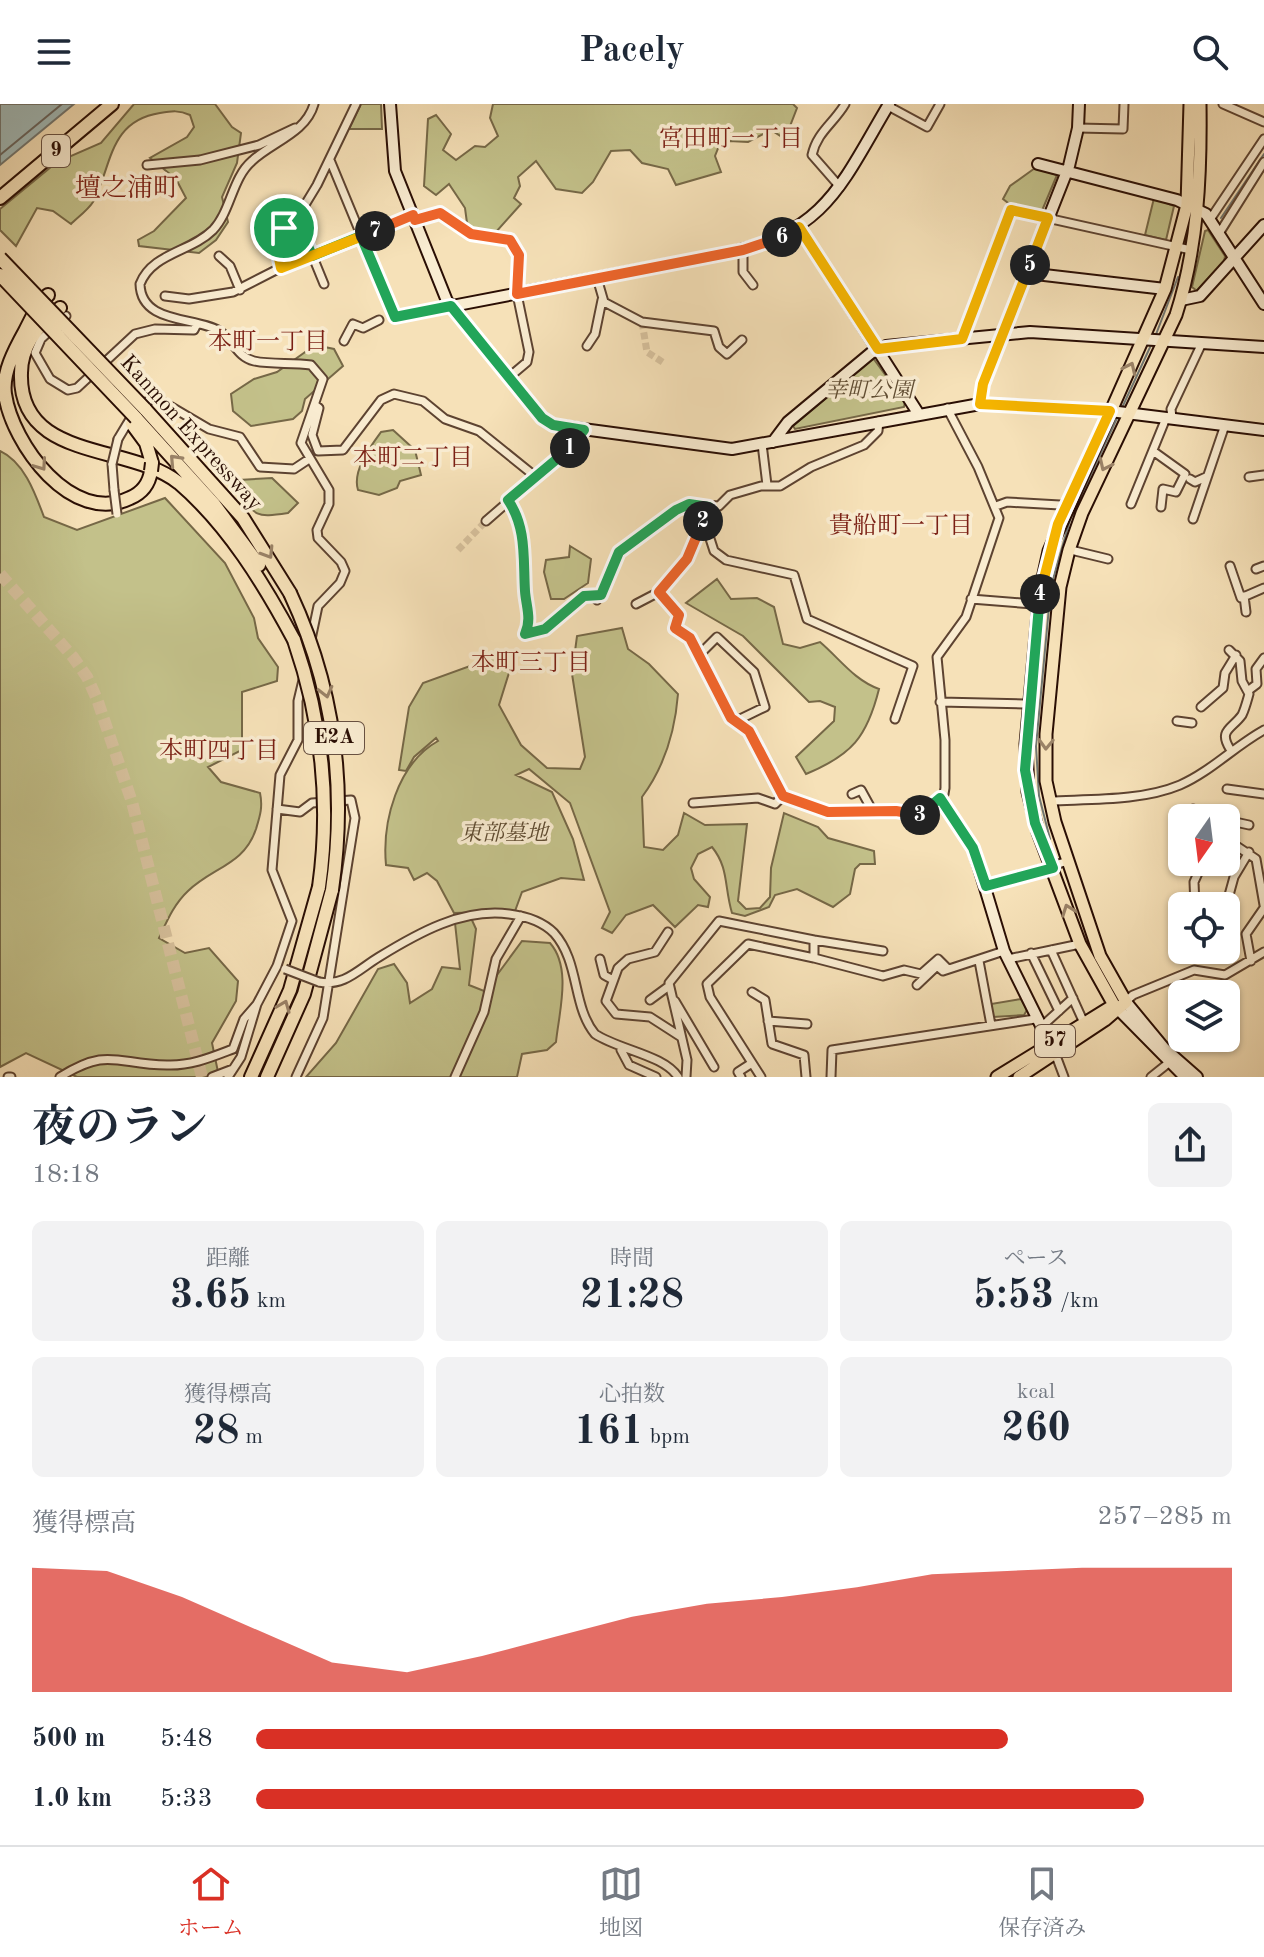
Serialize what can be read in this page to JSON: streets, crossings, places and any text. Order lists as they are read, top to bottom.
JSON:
{
  "streets": {
    "highway": ["9", "Kanmon Expressway", "E2A"],
    "main road": ["57"]
  },
  "districts": [
    "宮田町一丁目",
    "壇之浦町",
    "本町一丁目",
    "本町二丁目",
    "貴船町一丁目",
    "本町三丁目",
    "本町四丁目"
  ],
  "parks": ["幸町公園", "東部墓地"],
  "north": "bottom",
  "page": {
    "header": "Pacely",
    "pins": [
      "7",
      "6",
      "5",
      "1",
      "2",
      "4",
      "3"
    ],
    "heading": ["夜のラン", "18:18"],
    "stats": [
      ["距離", "3.65 km"],
      ["時間", "21:28"],
      ["ペース", "5:53 /km"],
      ["獲得標高", "28 m"],
      ["心拍数", "161 bpm"],
      ["kcal", "260"]
    ],
    "chart": ["獲得標高", "257–285 m"],
    "list": [
      {
        "name": "500 m",
        "note": "5:48"
      },
      {
        "name": "1.0 km",
        "note": "5:33"
      }
    ],
    "tabs": ["ホーム", "地図", "保存済み"]
  }
}
